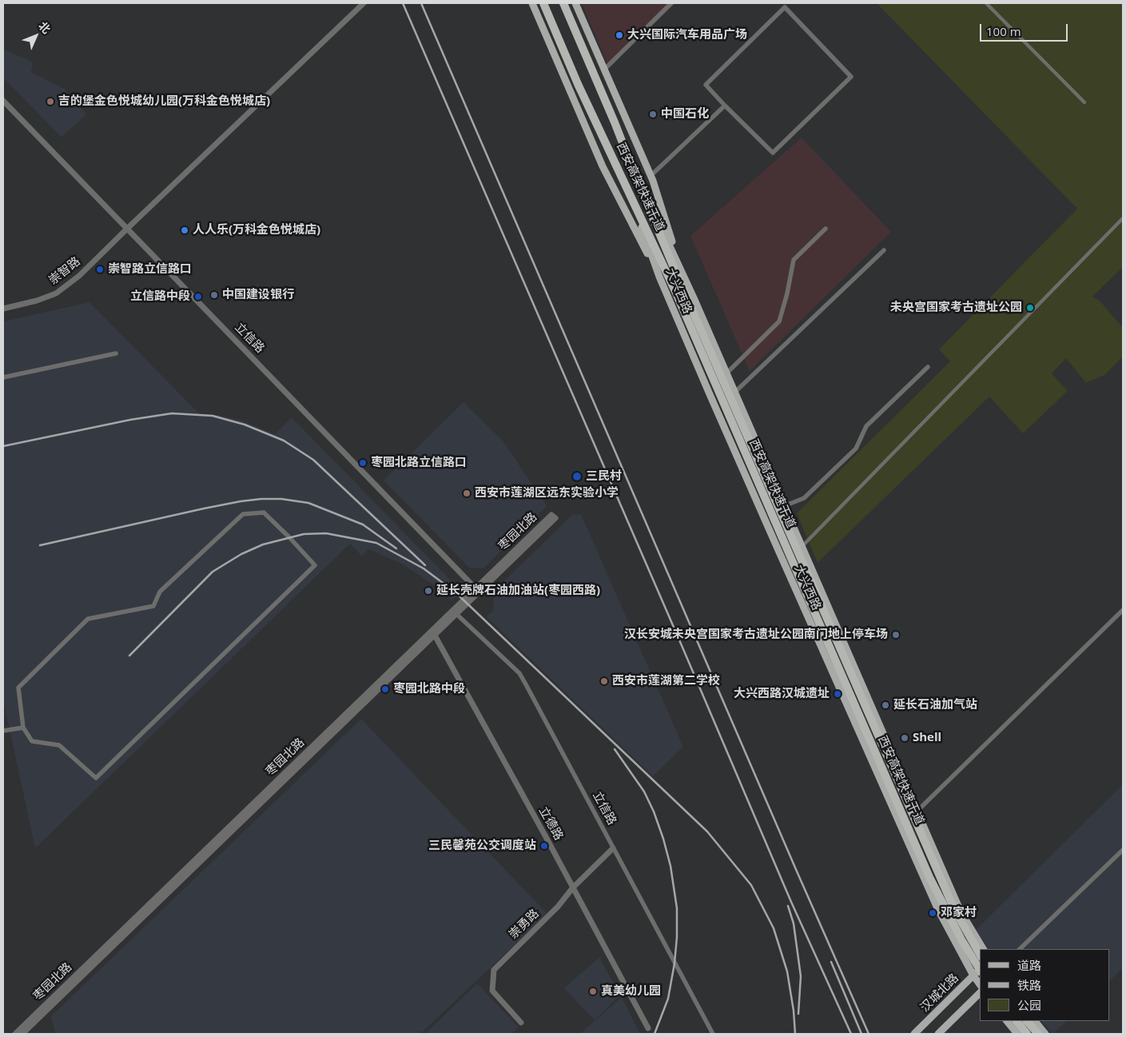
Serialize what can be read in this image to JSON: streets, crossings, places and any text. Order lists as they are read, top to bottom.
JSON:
{
  "streets": {
    "highway": ["西安高架快速干道"],
    "main road": ["大兴西路", "汉城北路"],
    "street": [
      "崇智路",
      "立信路",
      "枣园北路",
      "立德路",
      "崇勇路"
    ]
  },
  "crossings": [
    ["西安高架快速干道", "大兴西路"],
    ["崇智路", "立信路"],
    ["大兴西路", "汉城北路"],
    ["立信路", "枣园北路"],
    ["立信路", "崇勇路"],
    ["枣园北路", "立德路"],
    ["立德路", "崇勇路"]
  ],
  "places": [
    "大兴国际汽车用品广场",
    "吉的堡金色悦城幼儿园(万科金色悦城店)",
    "中国石化",
    "人人乐(万科金色悦城店)",
    "崇智路立信路口",
    "中国建设银行",
    "立信路中段",
    "未央宫国家考古遗址公园",
    "枣园北路立信路口",
    "三民村",
    "西安市莲湖区远东实验小学",
    "延长壳牌石油加油站(枣园西路)",
    "汉长安城未央宫国家考古遗址公园南门地上停车场",
    "西安市莲湖第二学校",
    "枣园北路中段",
    "大兴西路汉城遗址",
    "延长石油加气站",
    "Shell",
    "三民馨苑公交调度站",
    "邓家村",
    "真美幼儿园"
  ],
  "legend": ["道路", "铁路", "公园"],
  "scale_bar": "100 m",
  "north": "top right"
}
